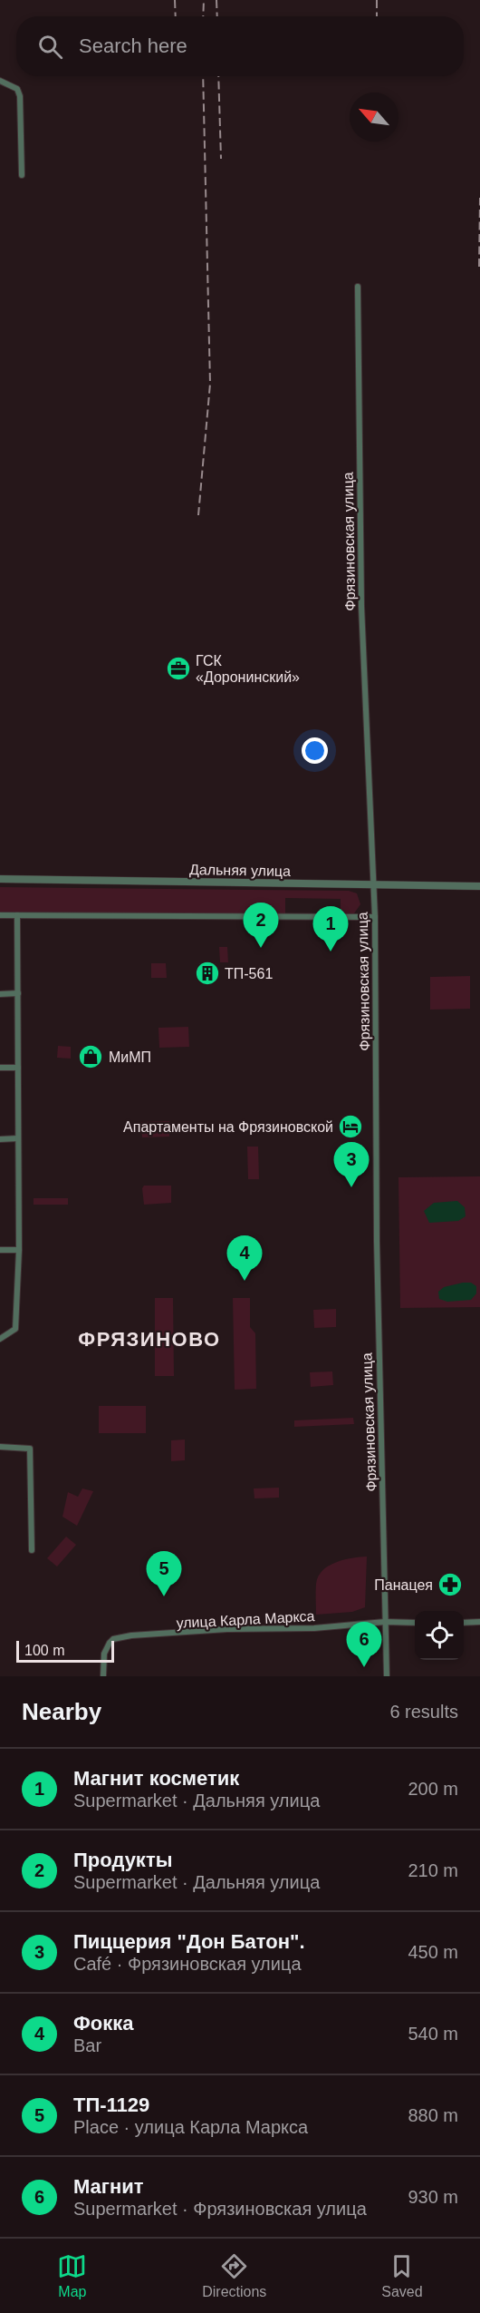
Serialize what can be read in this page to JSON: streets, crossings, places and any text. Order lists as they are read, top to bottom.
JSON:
{
  "streets": {
    "street": ["Фрязиновская улица", "Дальняя улица", "улица Карла Маркса"]
  },
  "crossings": [
    ["Фрязиновская улица", "Дальняя улица"],
    ["Фрязиновская улица", "улица Карла Маркса"]
  ],
  "districts": ["ФРЯЗИНОВО"],
  "places": {
    "office": ["ГСК «Доронинский»"],
    "building": ["ТП-561"],
    "shop": ["МиМП"],
    "hotel": ["Апартаменты на Фрязиновской"],
    "pharmacy": ["Панацея"]
  },
  "scale_bar": "100 m",
  "north": "top left",
  "page": {
    "search": "Search here",
    "pins": [
      "2",
      "1",
      "3",
      "4",
      "5",
      "6"
    ],
    "scale": "100 m",
    "heading": ["Nearby", "6 results"],
    "list": [
      {
        "mark": "1",
        "name": "Магнит косметик",
        "note": "Supermarket · Дальняя улица",
        "value": "200 m"
      },
      {
        "mark": "2",
        "name": "Продукты",
        "note": "Supermarket · Дальняя улица",
        "value": "210 m"
      },
      {
        "mark": "3",
        "name": "Пиццерия \"Дон Батон\".",
        "note": "Café · Фрязиновская улица",
        "value": "450 m"
      },
      {
        "mark": "4",
        "name": "Фокка",
        "note": "Bar",
        "value": "540 m"
      },
      {
        "mark": "5",
        "name": "ТП-1129",
        "note": "Place · улица Карла Маркса",
        "value": "880 m"
      },
      {
        "mark": "6",
        "name": "Магнит",
        "note": "Supermarket · Фрязиновская улица",
        "value": "930 m"
      }
    ],
    "nav": ["Map", "Directions", "Saved"]
  }
}
